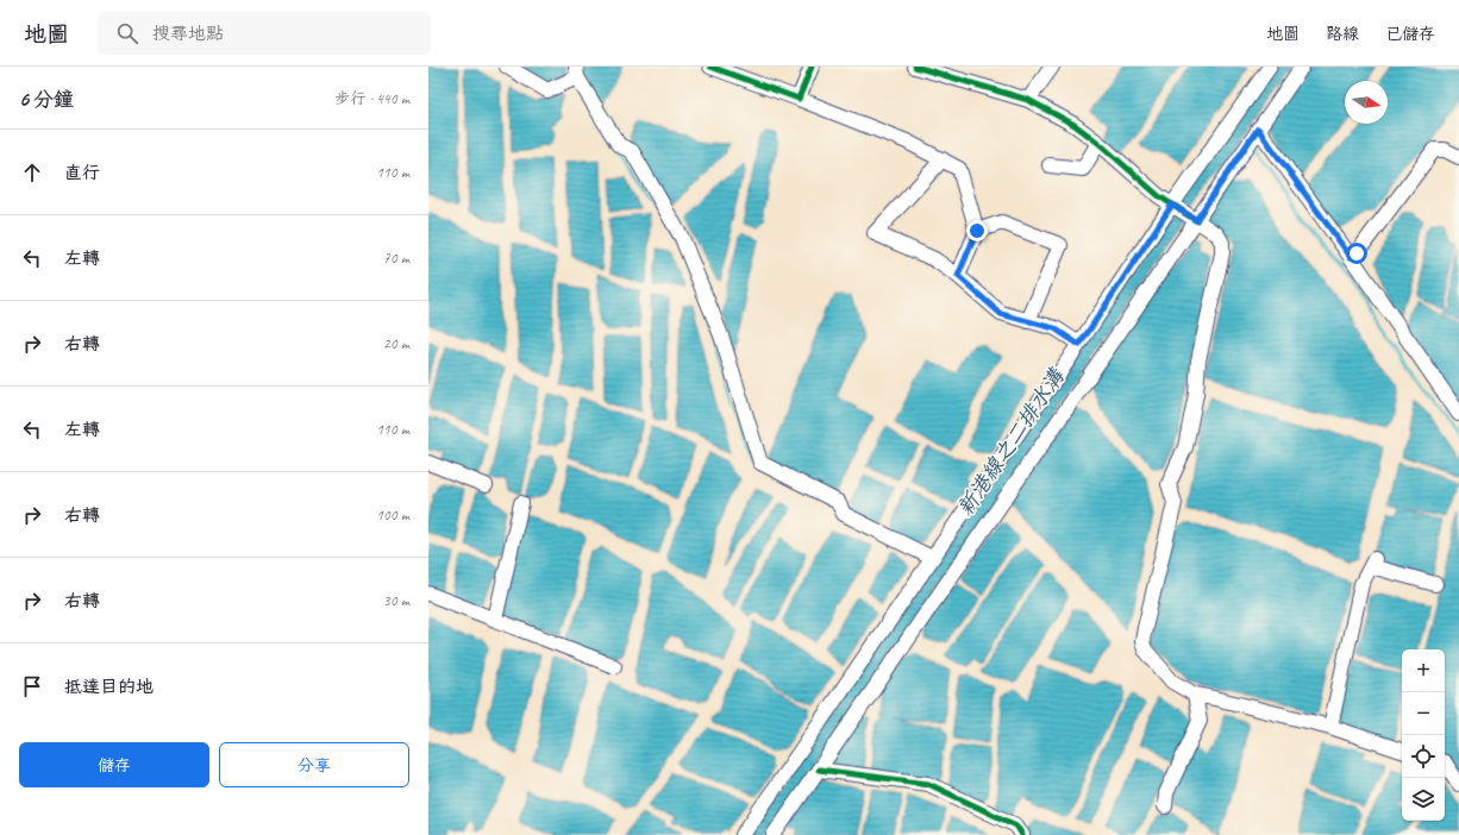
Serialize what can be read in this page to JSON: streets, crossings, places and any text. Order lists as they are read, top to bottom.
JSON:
{
  "water": ["新港線之二排水溝"],
  "north": "right",
  "page": {
    "header": "地圖",
    "search": "搜尋地點",
    "nav": ["地圖", "路線", "已儲存"],
    "heading": ["6 分鐘", "步行 · 440 m"],
    "list": [
      ["直行", "110 m"],
      ["左轉", "70 m"],
      ["右轉", "20 m"],
      ["左轉", "110 m"],
      ["右轉", "100 m"],
      ["右轉", "30 m"],
      "抵達目的地"
    ],
    "map_buttons": ["+", "−"],
    "buttons": ["儲存", "分享"]
  }
}
